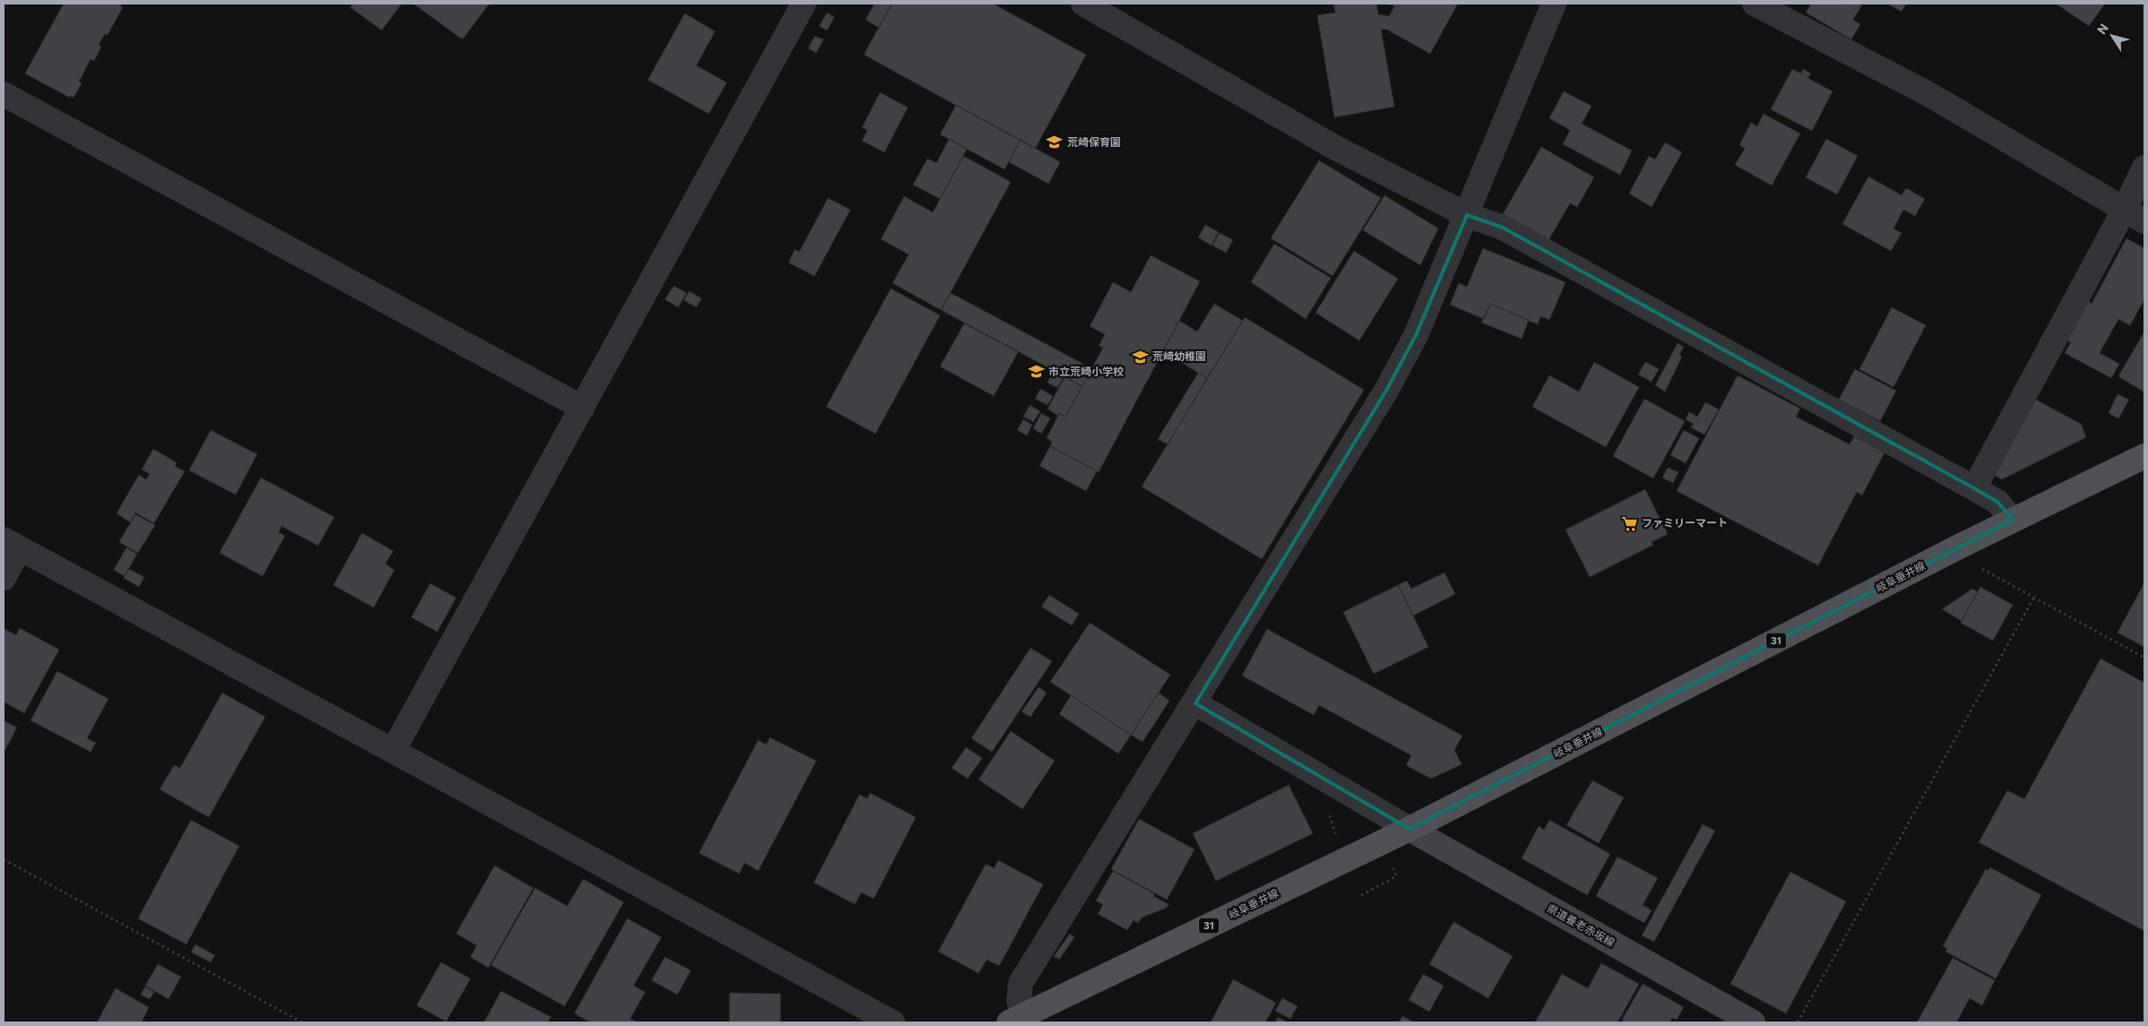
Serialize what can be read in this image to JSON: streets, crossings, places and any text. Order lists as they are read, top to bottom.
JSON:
{
  "streets": {
    "main road": ["岐阜垂井線", "31", "県道養老赤坂線"]
  },
  "crossings": [
    ["岐阜垂井線", "県道養老赤坂線"]
  ],
  "places": {
    "school or university": ["荒崎保育園", "荒崎幼稚園", "市立荒崎小学校"],
    "supermarket": ["ファミリーマート"]
  },
  "north": "top left"
}
